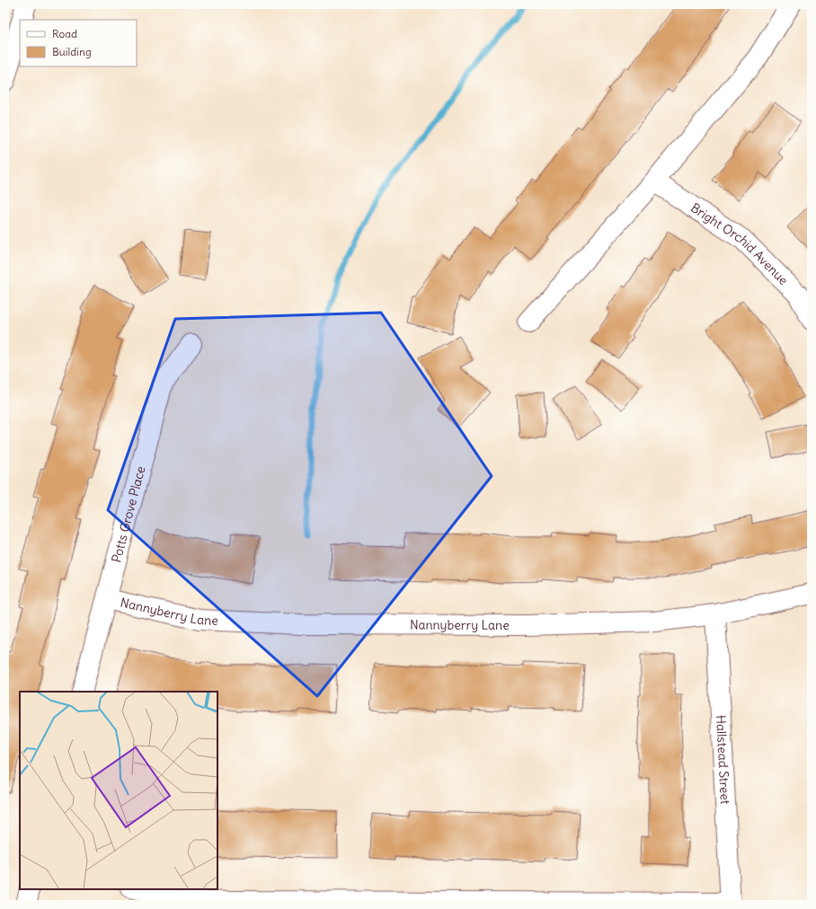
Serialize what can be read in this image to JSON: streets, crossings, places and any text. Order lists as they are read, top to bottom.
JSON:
{
  "streets": {
    "street": [
      "Bright Orchid Avenue",
      "Potts Grove Place",
      "Nannyberry Lane",
      "Hallstead Street"
    ]
  },
  "crossings": [
    ["Potts Grove Place", "Nannyberry Lane"],
    ["Nannyberry Lane", "Hallstead Street"]
  ],
  "legend": ["Road", "Building"]
}
